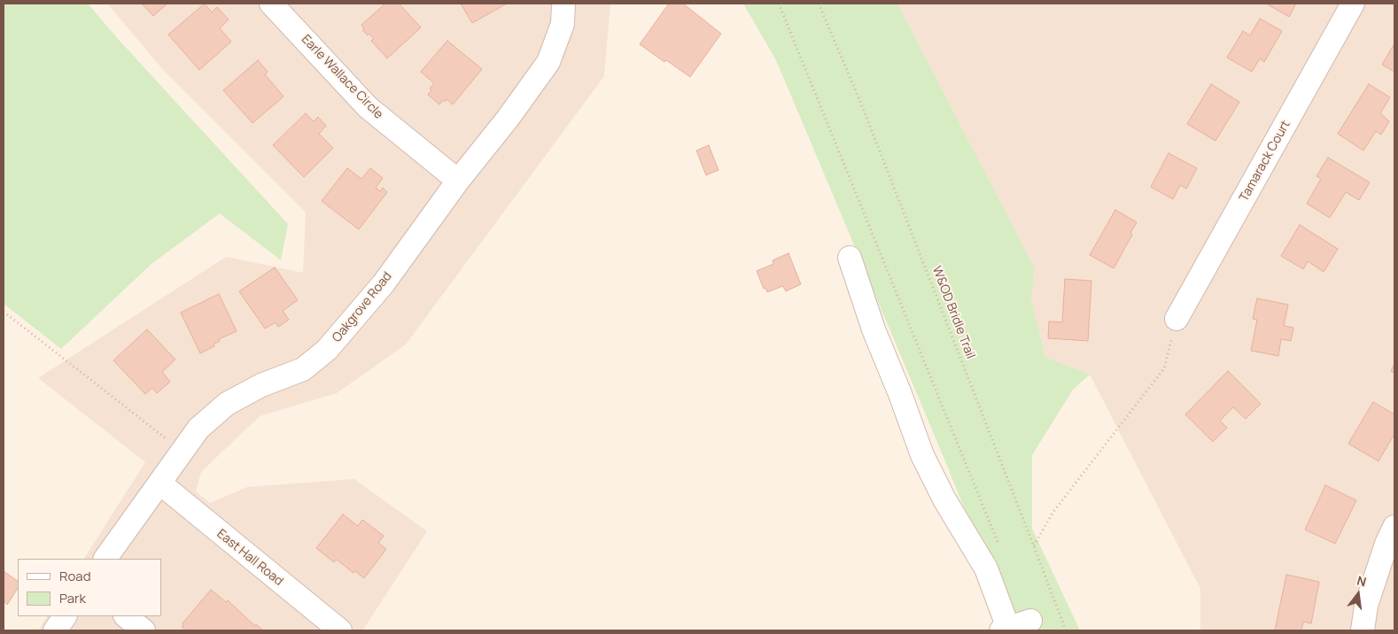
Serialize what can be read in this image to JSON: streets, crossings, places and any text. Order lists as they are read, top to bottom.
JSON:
{
  "streets": {
    "street": [
      "Earle Wallace Circle",
      "Tamarack Court",
      "Oakgrove Road",
      "East Hall Road"
    ],
    "path": ["W&OD Bridle Trail"]
  },
  "crossings": [
    ["Earle Wallace Circle", "Oakgrove Road"],
    ["Oakgrove Road", "East Hall Road"]
  ],
  "legend": ["Road", "Park"],
  "north": "top"
}
